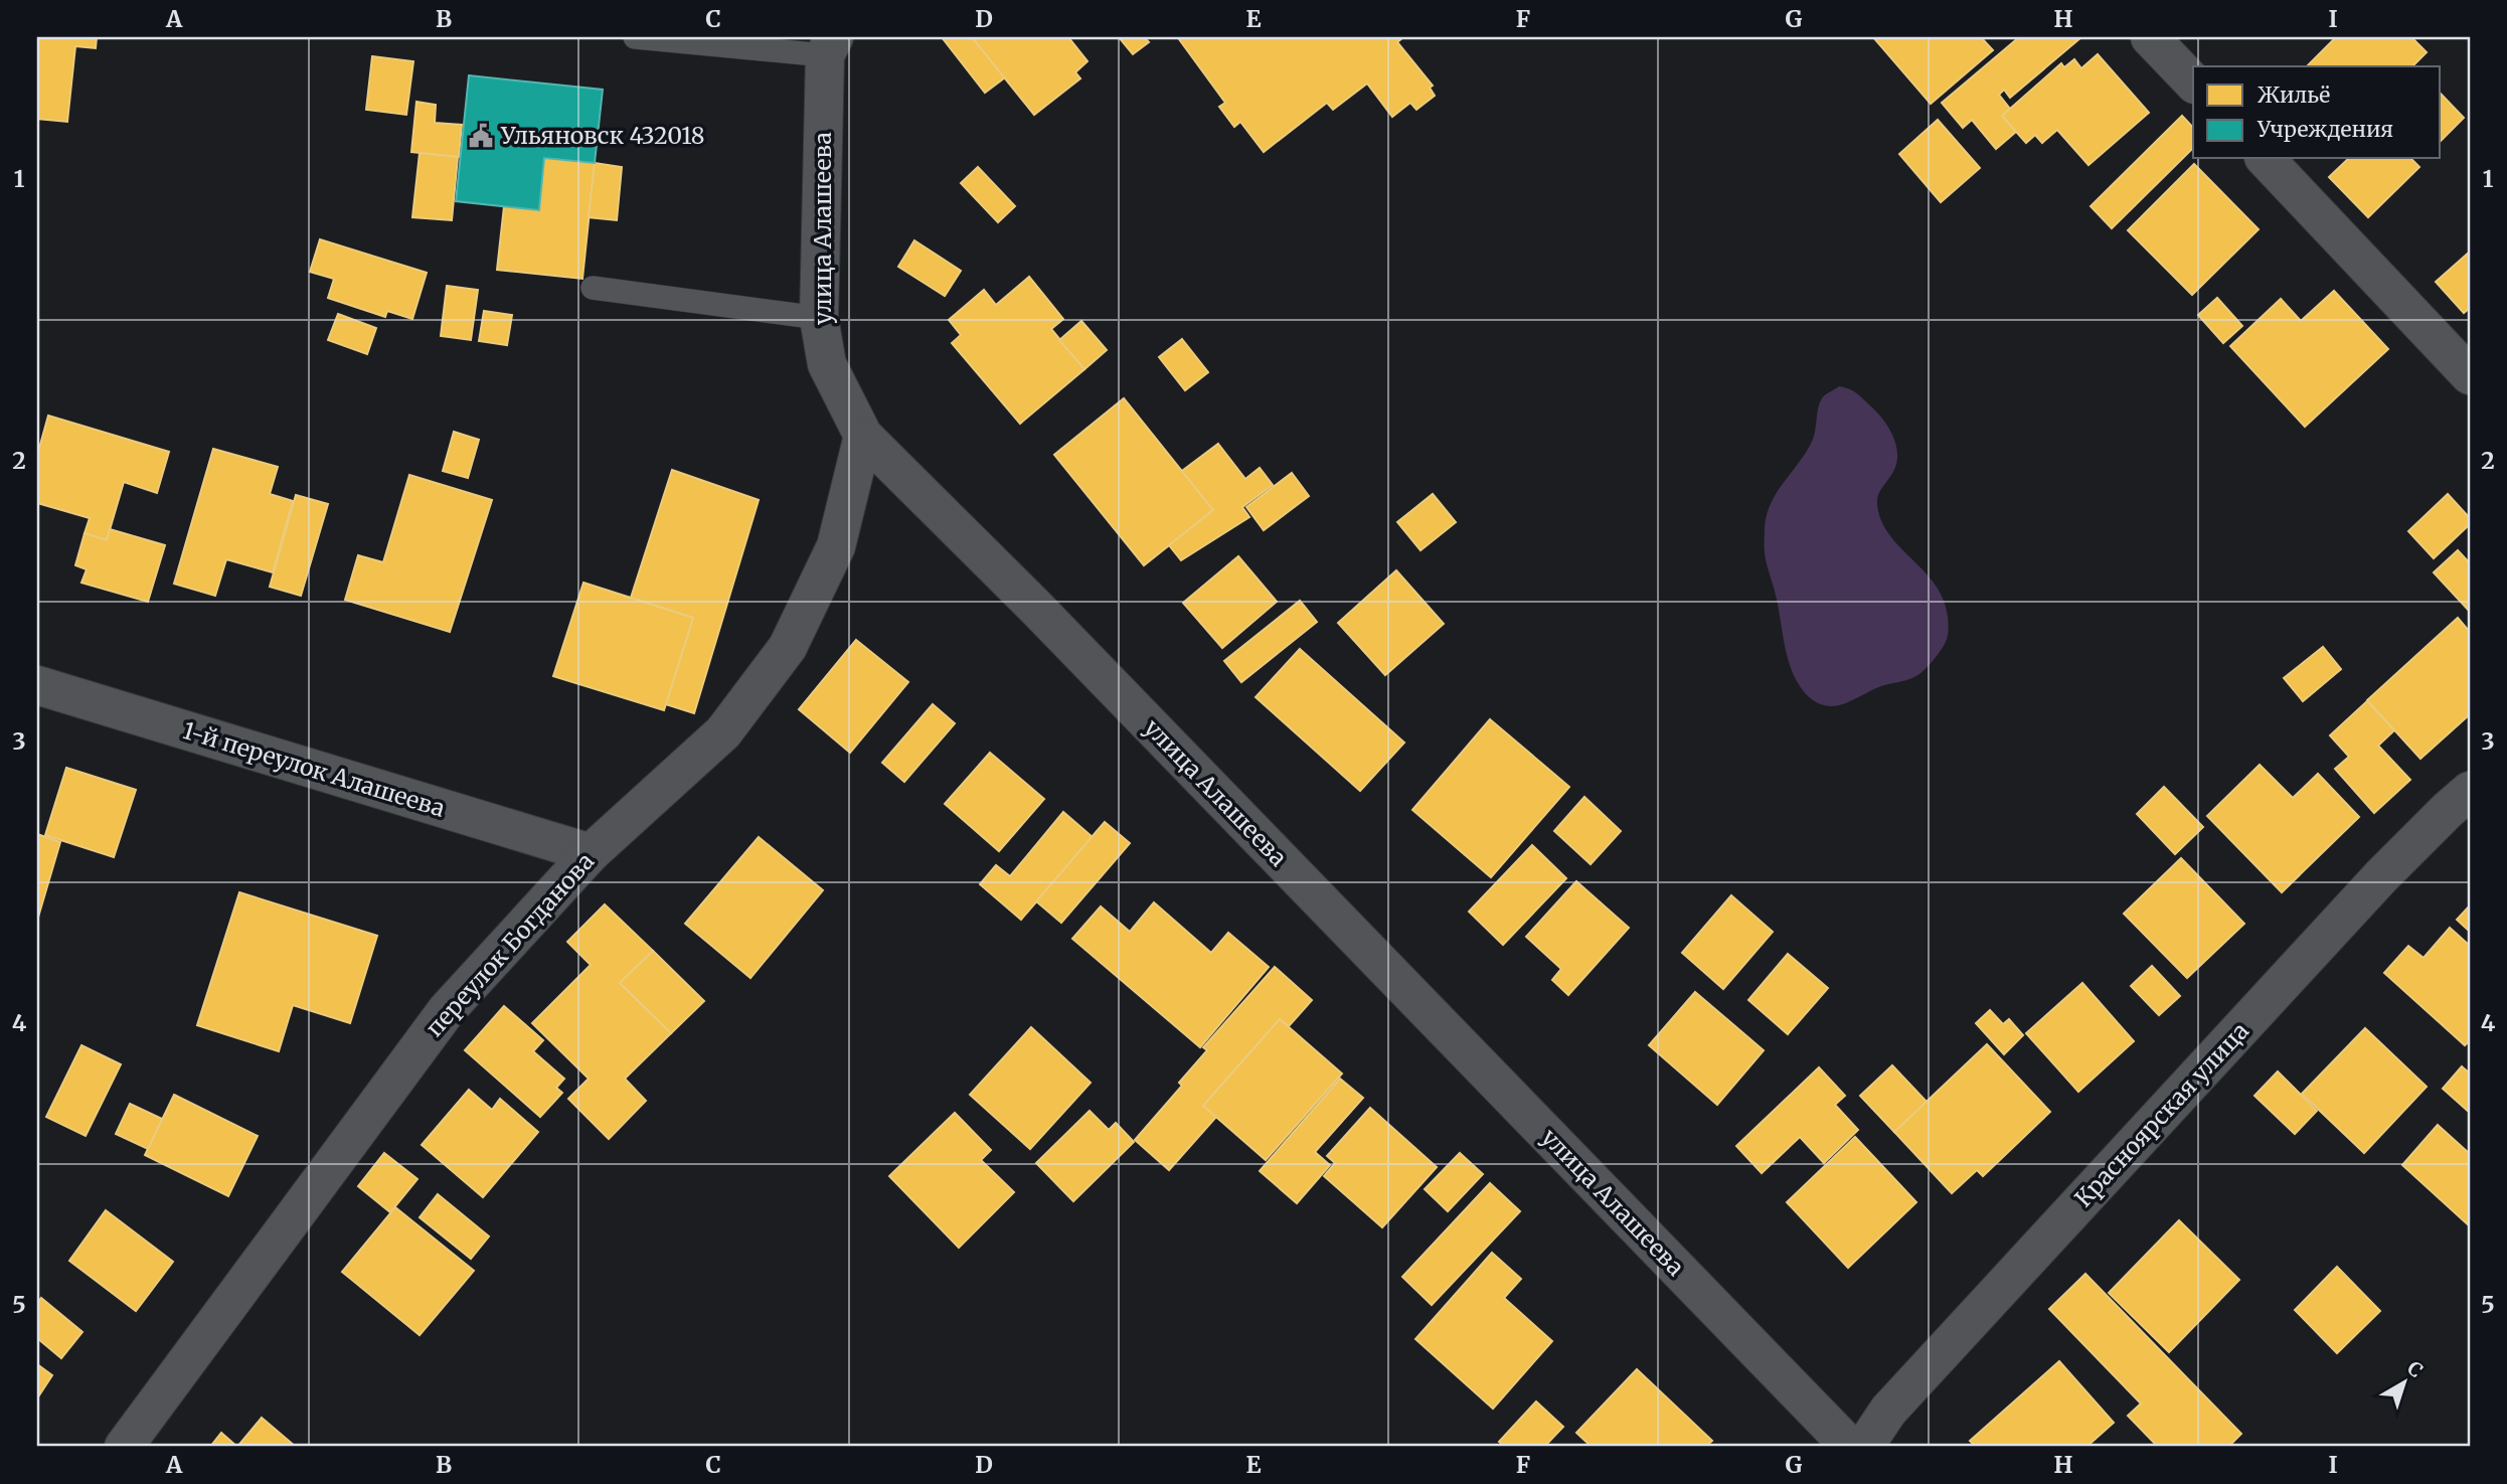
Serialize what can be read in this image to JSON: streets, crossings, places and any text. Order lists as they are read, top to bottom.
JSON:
{
  "streets": {
    "street": [
      "улица Алашеева",
      "1-й переулок Алашеева",
      "переулок Богданова",
      "Красноярская улица"
    ]
  },
  "crossings": [
    ["улица Алашеева", "переулок Богданова"],
    ["1-й переулок Алашеева", "переулок Богданова"]
  ],
  "places": {
    "public building": ["Ульяновск 432018"]
  },
  "legend": ["Жильё", "Учреждения"],
  "north": "top right",
  "grid": {
    "columns": [
      "A",
      "B",
      "C",
      "D",
      "E",
      "F",
      "G",
      "H",
      "I"
    ],
    "rows": [
      "1",
      "2",
      "3",
      "4",
      "5"
    ]
  }
}
